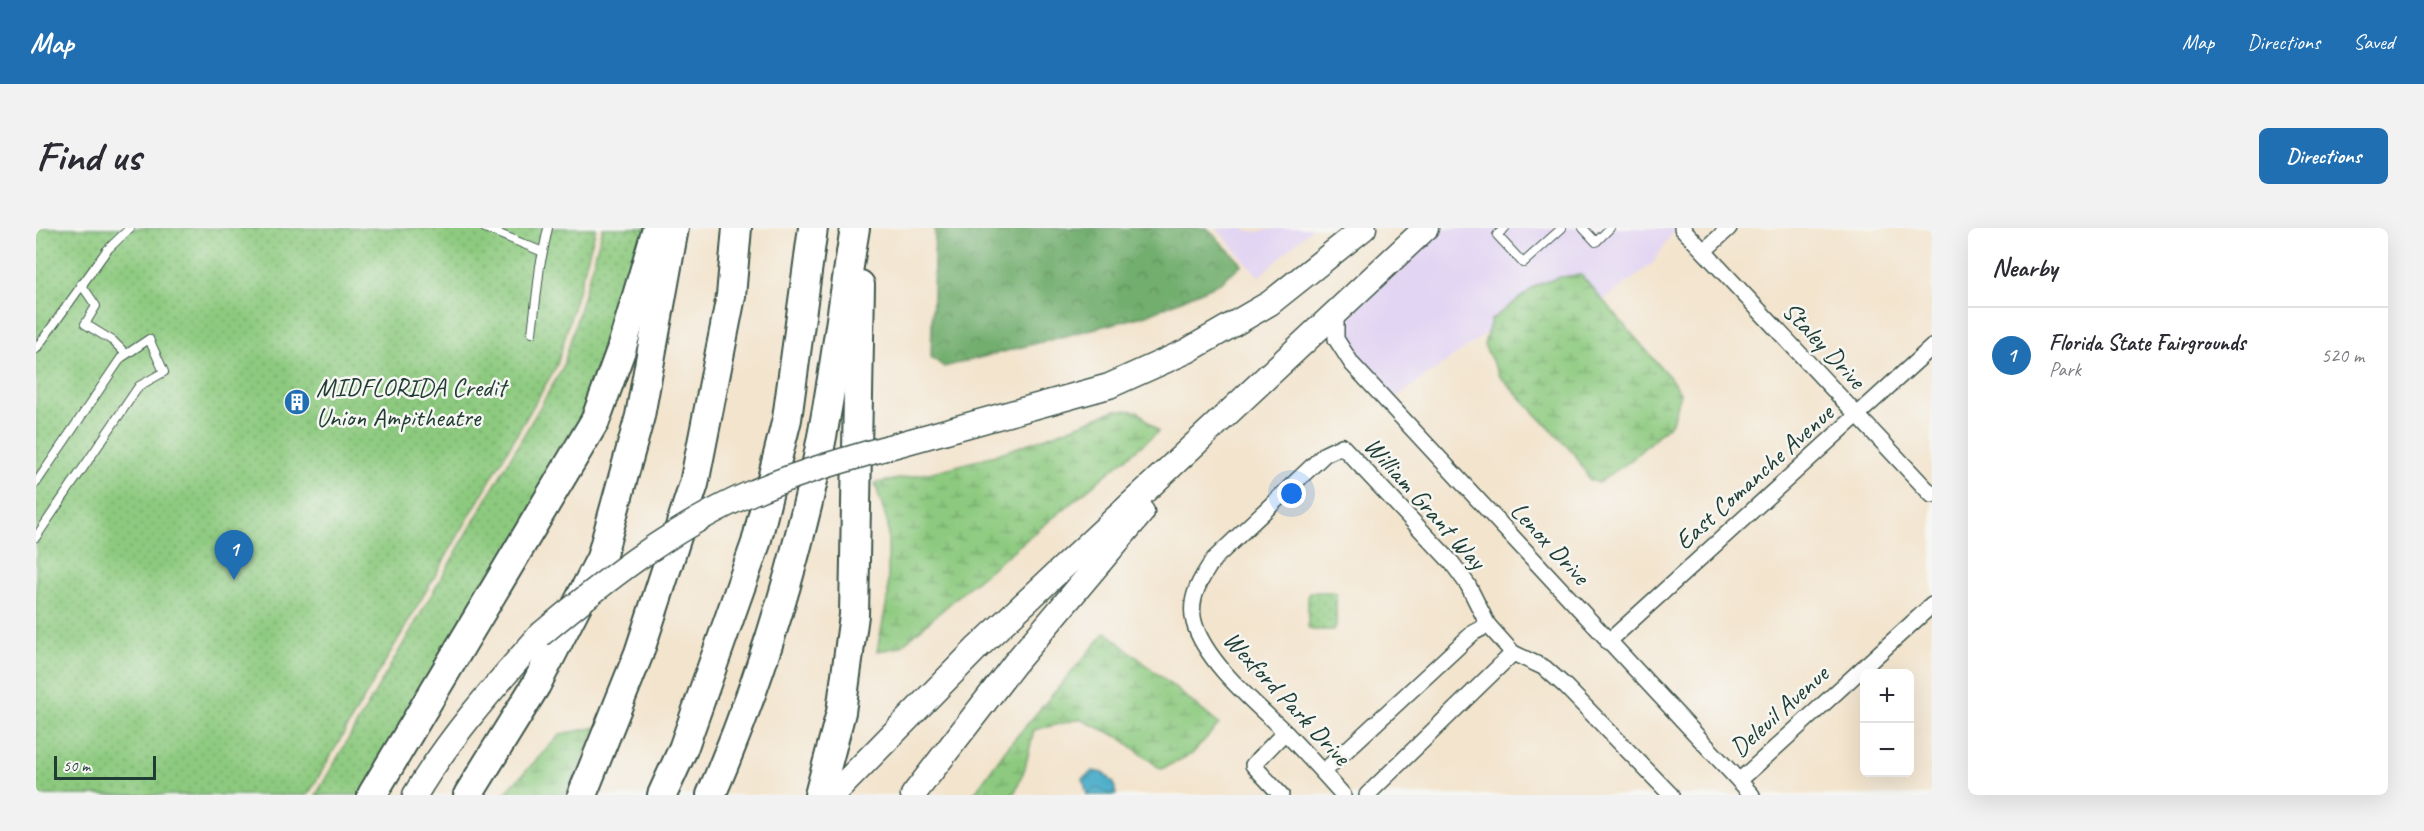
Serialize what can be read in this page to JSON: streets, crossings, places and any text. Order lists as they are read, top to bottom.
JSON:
{
  "streets": {
    "street": [
      "Staley Drive",
      "East Comanche Avenue",
      "William Grant Way",
      "Lenox Drive",
      "Wexford Park Drive",
      "Deleuil Avenue"
    ]
  },
  "crossings": [
    ["Staley Drive", "East Comanche Avenue"],
    ["East Comanche Avenue", "Lenox Drive"],
    ["William Grant Way", "Wexford Park Drive"],
    ["Lenox Drive", "Deleuil Avenue"]
  ],
  "places": {
    "building": ["MIDFLORIDA Credit Union Ampitheatre"]
  },
  "scale_bar": "50 m",
  "page": {
    "header": "Map",
    "nav": ["Map", "Directions", "Saved"],
    "buttons": "Directions",
    "title": "Find us",
    "heading": "Nearby",
    "list": [
      {
        "mark": "1",
        "name": "Florida State Fairgrounds",
        "note": "Park",
        "value": "520 m"
      }
    ],
    "pins": "1",
    "map_buttons": ["+", "−"],
    "scale": "50 m"
  }
}
